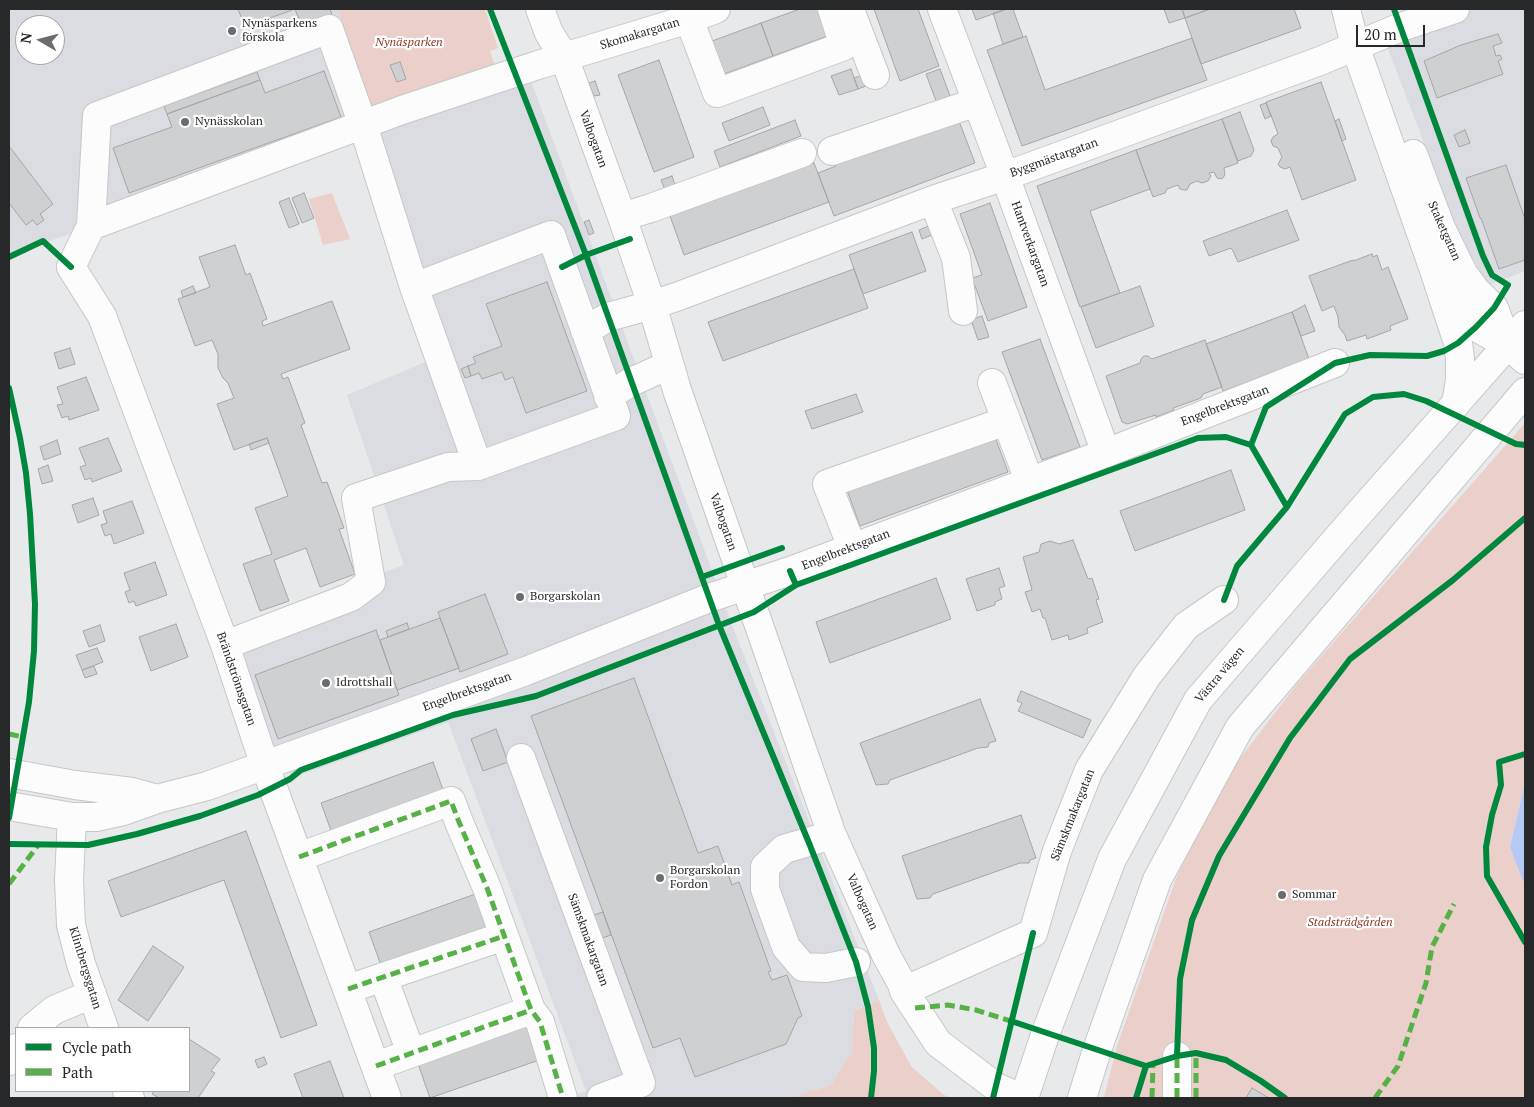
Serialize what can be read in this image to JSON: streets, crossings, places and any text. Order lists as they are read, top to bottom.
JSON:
{
  "streets": {
    "street": [
      "Skomakargatan",
      "Valbogatan",
      "Byggmästargatan",
      "Staketgatan",
      "Hantverkargatan",
      "Engelbrektsgatan",
      "Västra vägen",
      "Brändströmsgatan",
      "Sämskmakargatan",
      "Klintbergsgatan"
    ]
  },
  "crossings": [
    ["Skomakargatan", "Valbogatan"],
    ["Skomakargatan", "Brändströmsgatan"],
    ["Valbogatan", "Byggmästargatan"],
    ["Valbogatan", "Engelbrektsgatan"],
    ["Valbogatan", "Sämskmakargatan"],
    ["Byggmästargatan", "Staketgatan"],
    ["Byggmästargatan", "Hantverkargatan"],
    ["Staketgatan", "Västra vägen"],
    ["Hantverkargatan", "Engelbrektsgatan"],
    ["Engelbrektsgatan", "Brändströmsgatan"],
    ["Engelbrektsgatan", "Klintbergsgatan"]
  ],
  "parks": ["Nynäsparken", "Stadsträdgården"],
  "places": [
    "Nynäsparkens förskola",
    "Nynässkolan",
    "Borgarskolan",
    "Idrottshall",
    "Borgarskolan Fordon",
    "Sommar"
  ],
  "legend": ["Cycle path", "Path"],
  "scale_bar": "20 m",
  "north": "left"
}
